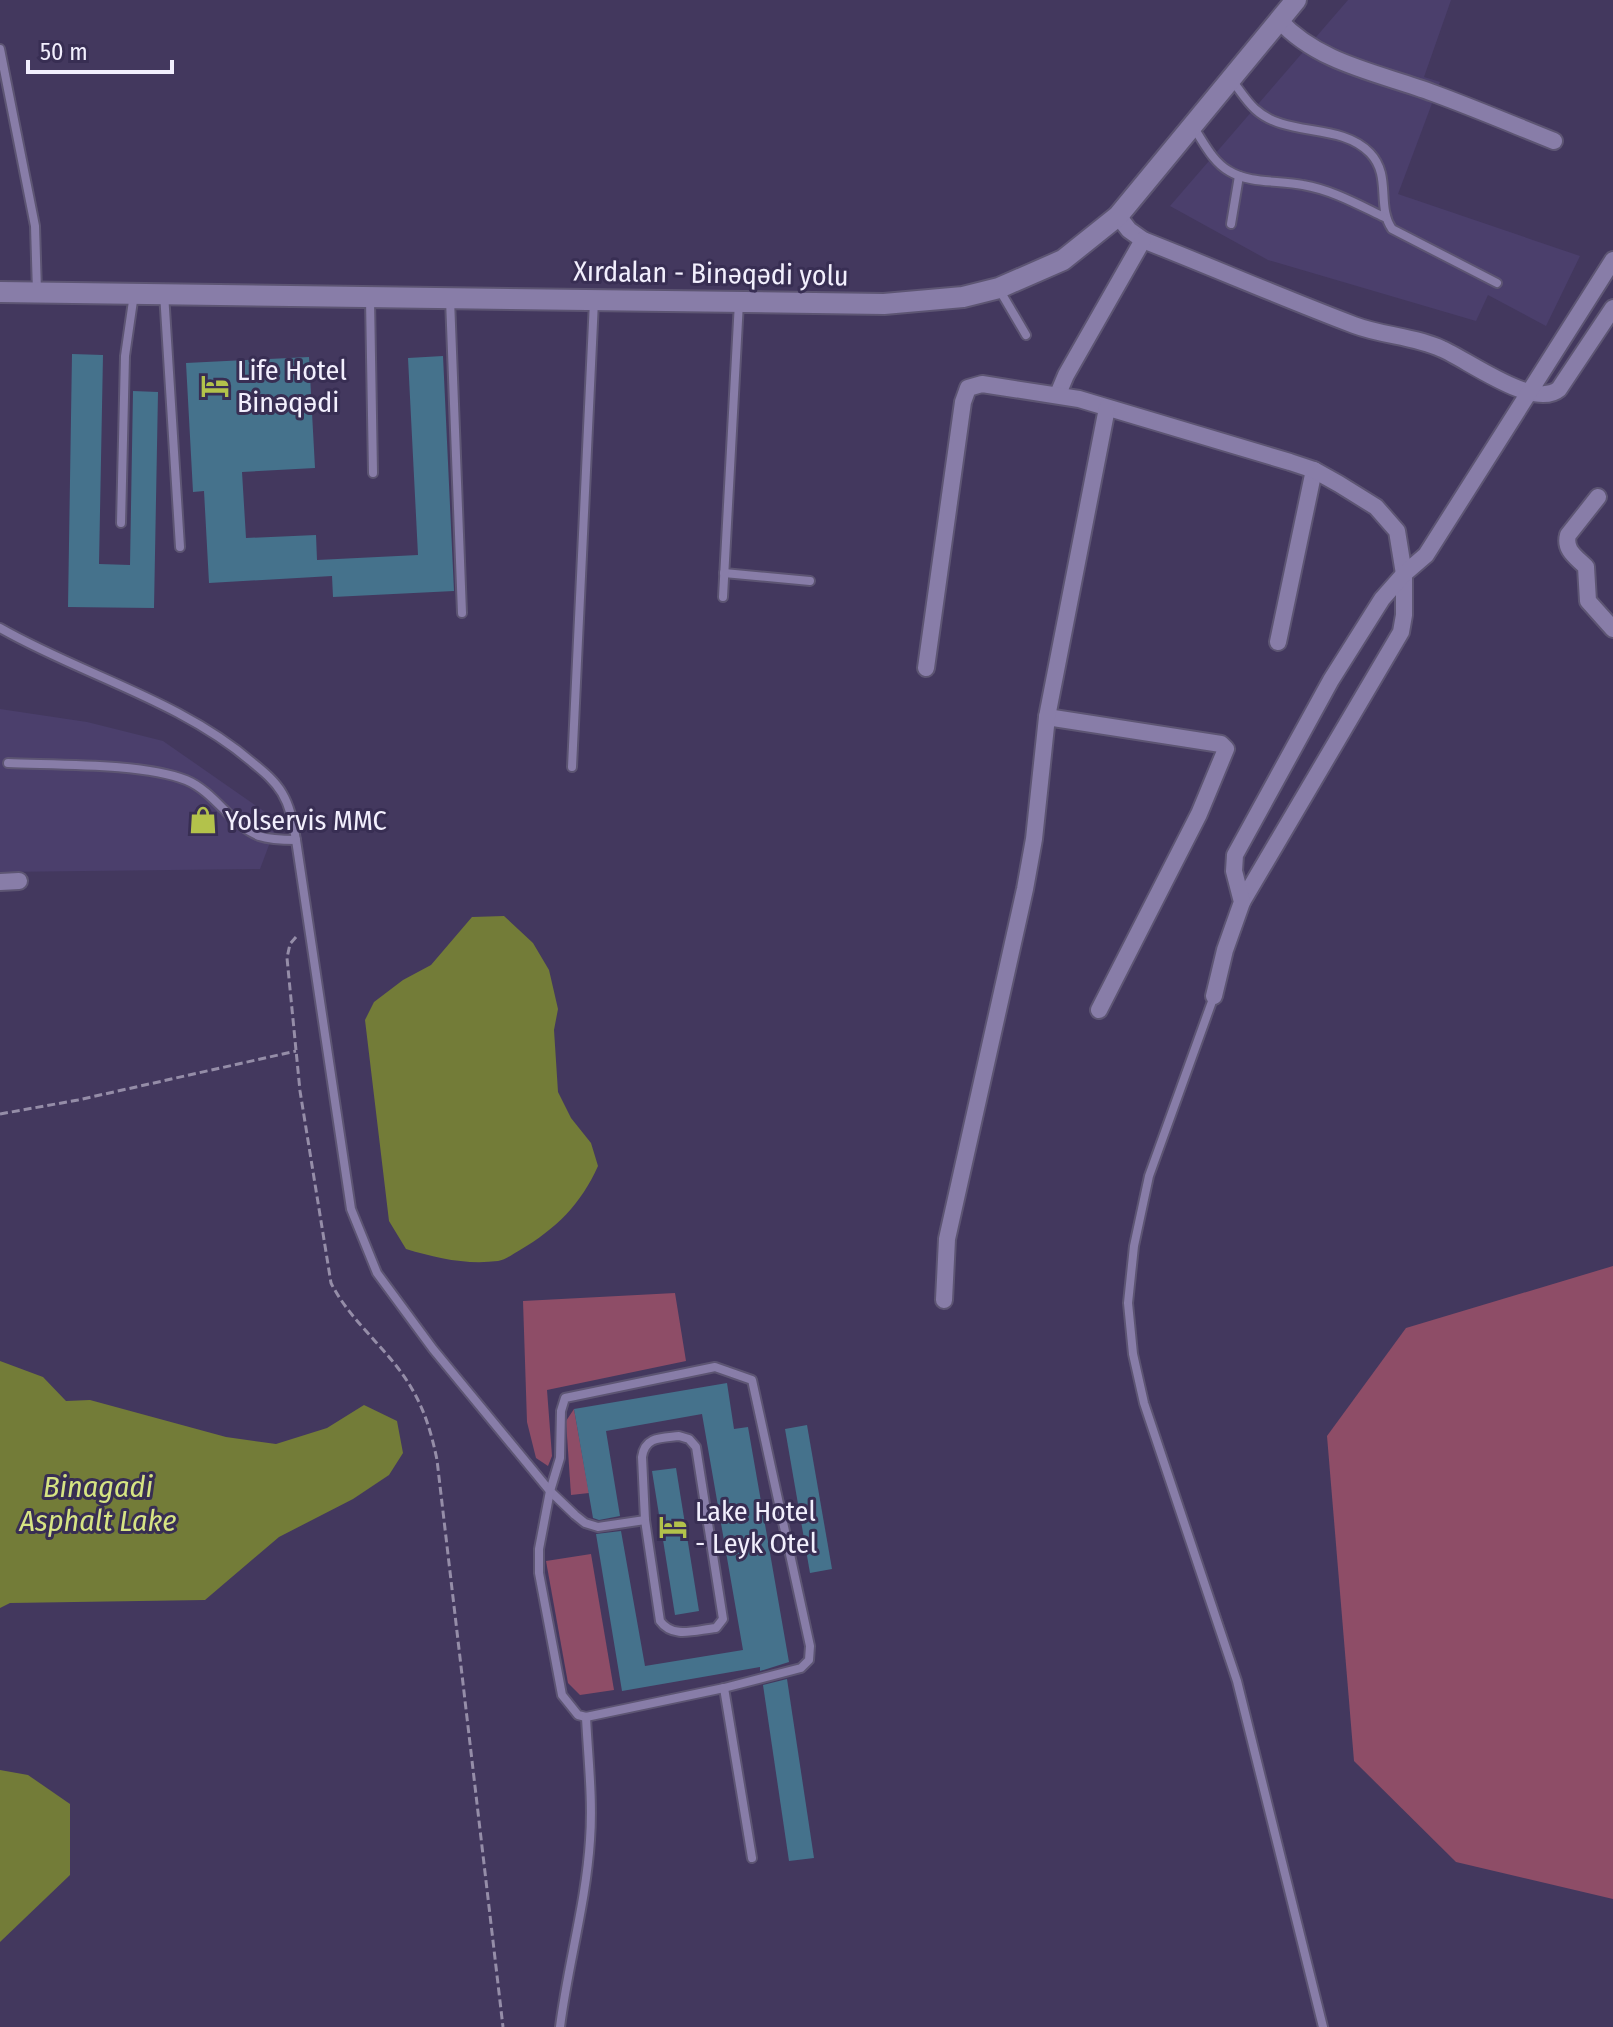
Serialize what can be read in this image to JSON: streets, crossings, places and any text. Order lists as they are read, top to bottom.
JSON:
{
  "streets": {
    "main road": ["Xırdalan - Binəqədi yolu"]
  },
  "water": ["Binagadi Asphalt Lake"],
  "places": {
    "hotel": ["Life Hotel Binəqədi", "Lake Hotel - Leyk Otel"],
    "shop": ["Yolservis MMC"]
  },
  "scale_bar": "50 m"
}
